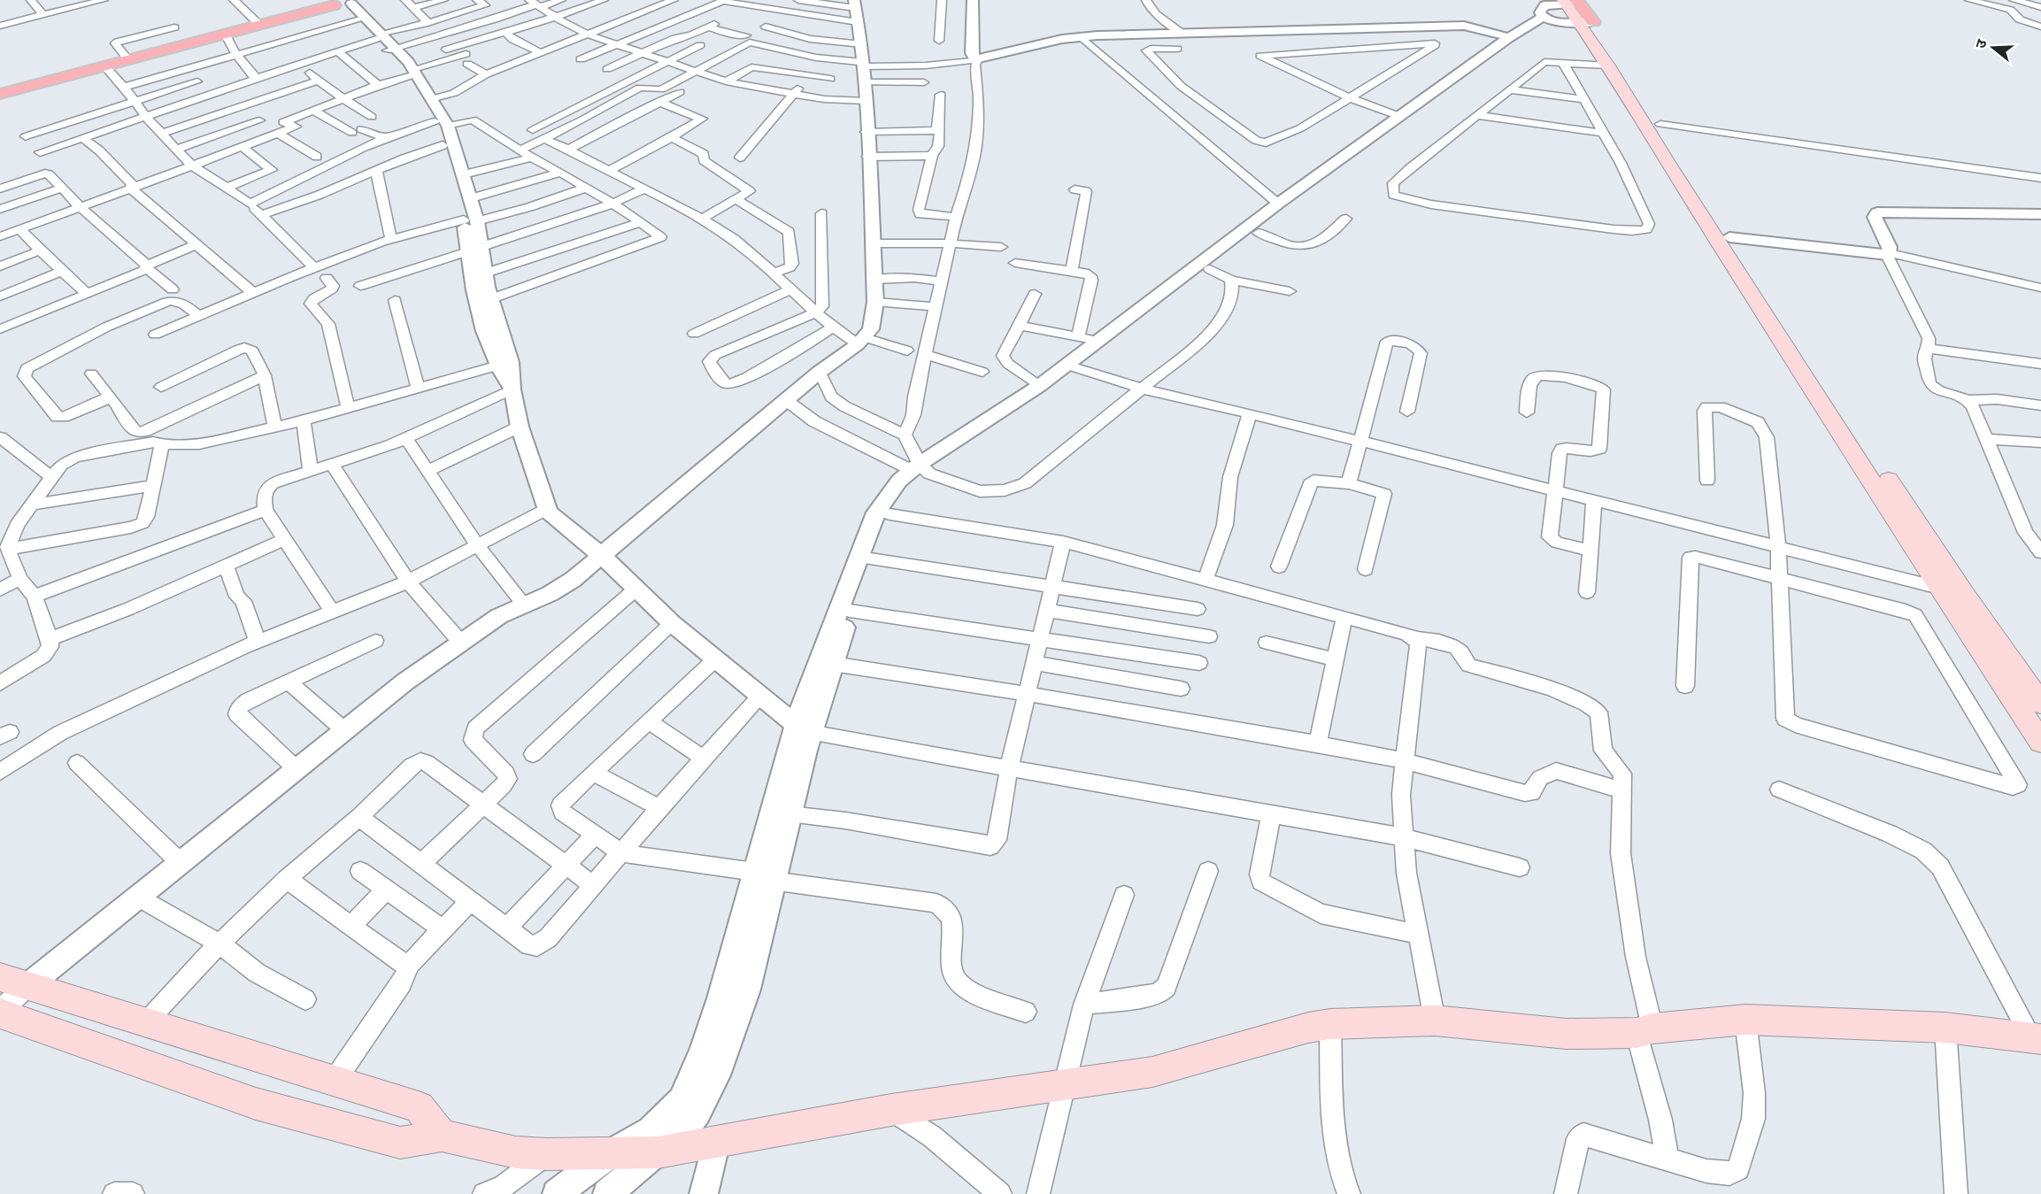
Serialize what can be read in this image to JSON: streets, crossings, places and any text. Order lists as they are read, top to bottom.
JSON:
{
  "north": "left"
}
